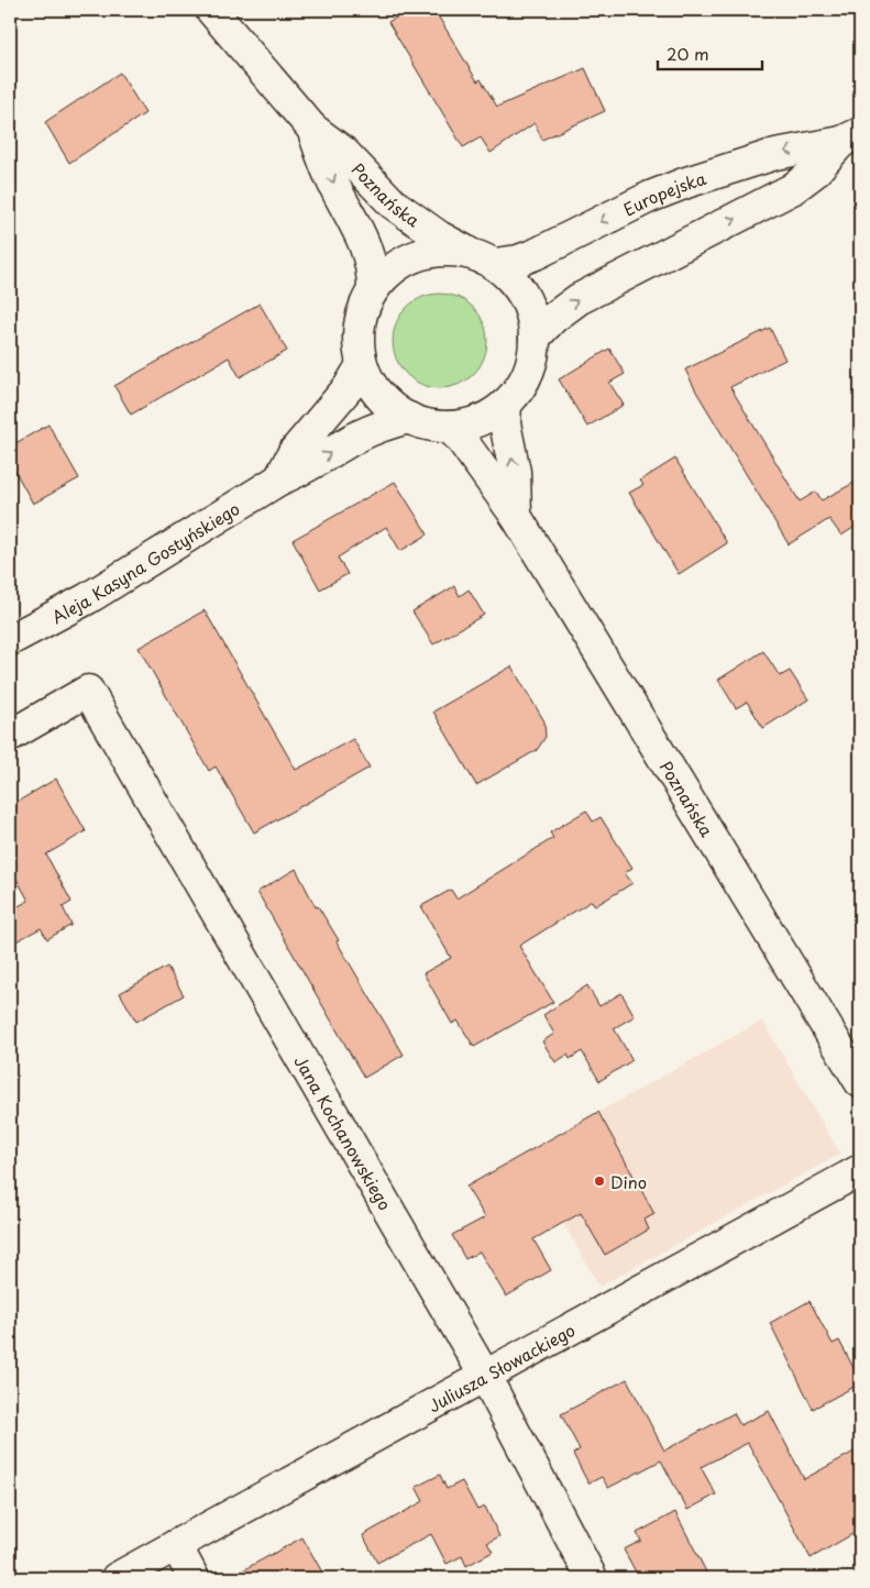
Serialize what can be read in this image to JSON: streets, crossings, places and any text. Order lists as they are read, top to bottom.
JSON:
{
  "streets": {
    "street": [
      "Poznańska",
      "Europejska",
      "Aleja Kasyna Gostyńskiego",
      "Jana Kochanowskiego",
      "Juliusza Słowackiego"
    ]
  },
  "crossings": [
    ["Poznańska", "Europejska"],
    ["Poznańska", "Aleja Kasyna Gostyńskiego"],
    ["Europejska", "Aleja Kasyna Gostyńskiego"],
    ["Jana Kochanowskiego", "Juliusza Słowackiego"]
  ],
  "places": ["Dino"],
  "scale_bar": "20 m"
}
